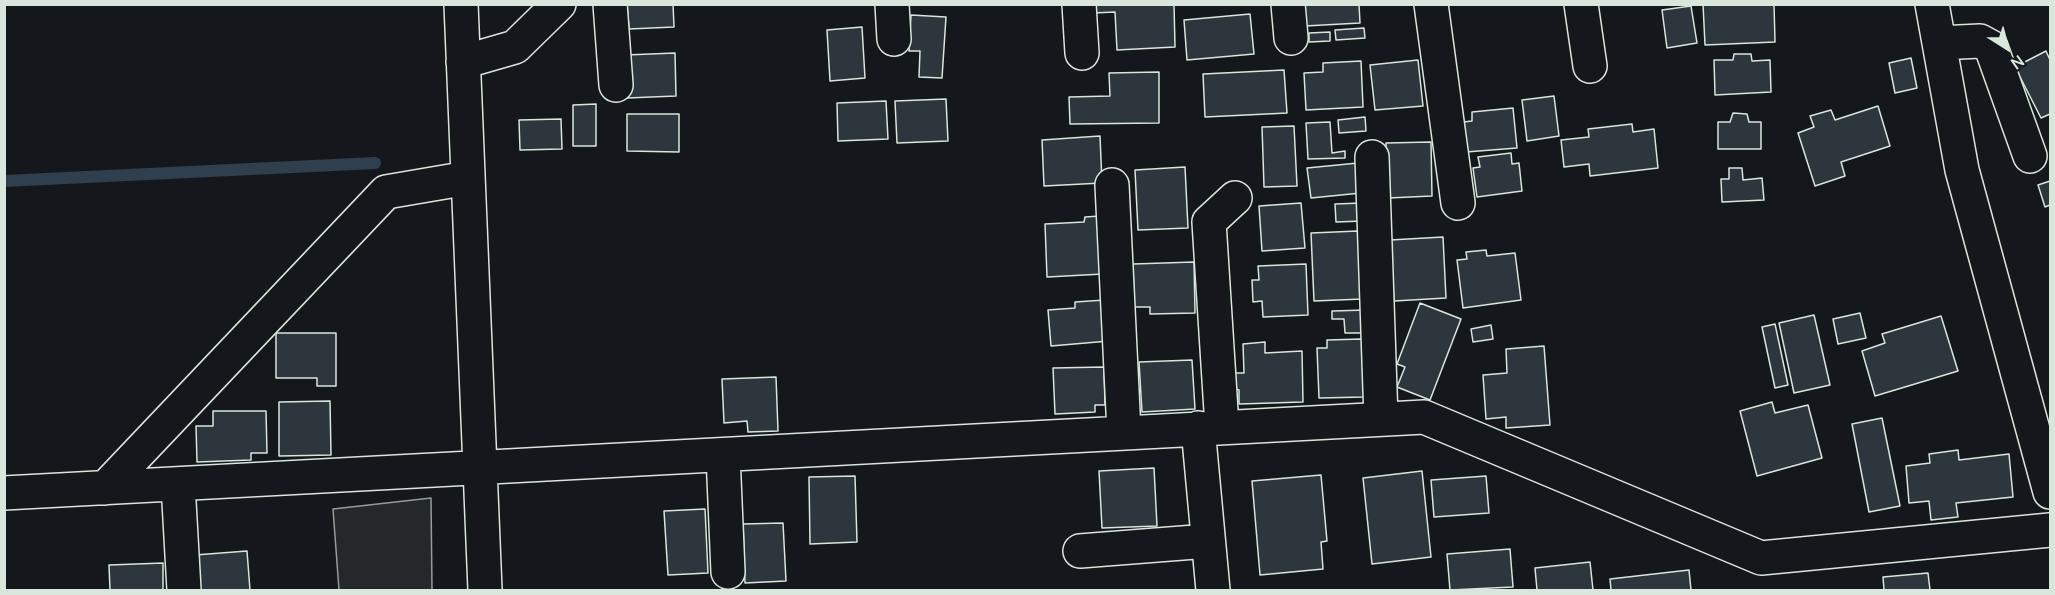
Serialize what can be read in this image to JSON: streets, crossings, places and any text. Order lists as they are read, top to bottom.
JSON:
{
  "north": "bottom right"
}
